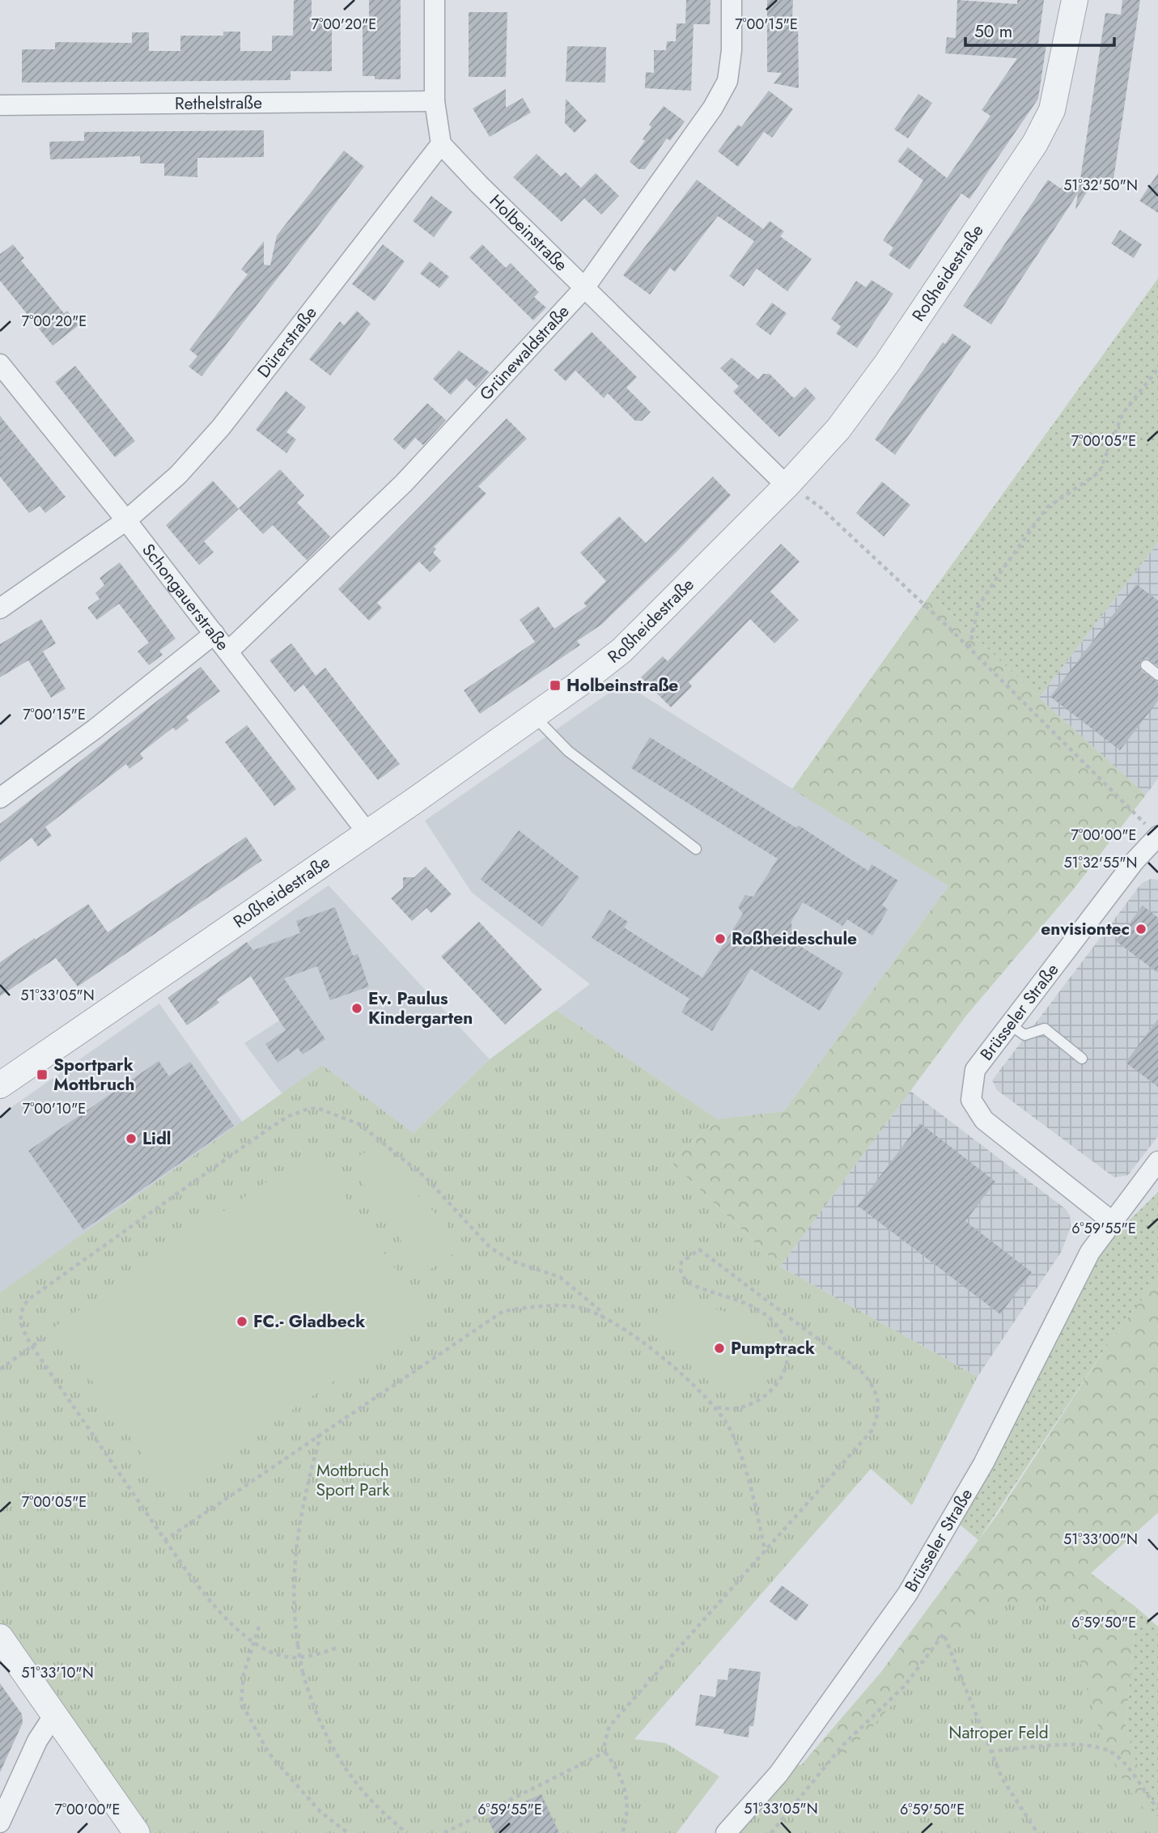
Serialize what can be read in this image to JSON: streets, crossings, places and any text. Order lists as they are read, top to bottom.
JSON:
{
  "streets": {
    "street": [
      "Rethelstraße",
      "Holbeinstraße",
      "Roßheidestraße",
      "Dürerstraße",
      "Grünewaldstraße",
      "Schongauerstraße",
      "Brüsseler Straße"
    ]
  },
  "crossings": [
    ["Holbeinstraße", "Roßheidestraße"],
    ["Holbeinstraße", "Dürerstraße"],
    ["Holbeinstraße", "Grünewaldstraße"],
    ["Roßheidestraße", "Schongauerstraße"],
    ["Dürerstraße", "Schongauerstraße"],
    ["Grünewaldstraße", "Schongauerstraße"]
  ],
  "parks": ["Mottbruch Sport Park", "Natroper Feld"],
  "places": {
    "transit": ["Holbeinstraße", "Sportpark Mottbruch"],
    "other": [
      "envisiontec",
      "Roßheideschule",
      "Ev. Paulus Kindergarten",
      "Lidl",
      "FC.- Gladbeck",
      "Pumptrack"
    ]
  },
  "scale_bar": "50 m",
  "coordinates": [
    "7°00'20\"E",
    "7°00'15\"E",
    "51°32'50\"N",
    "7°00'05\"E",
    "7°00'00\"E",
    "51°32'55\"N",
    "51°33'05\"N",
    "7°00'10\"E",
    "6°59'55\"E",
    "51°33'00\"N",
    "6°59'50\"E",
    "51°33'10\"N"
  ]
}
